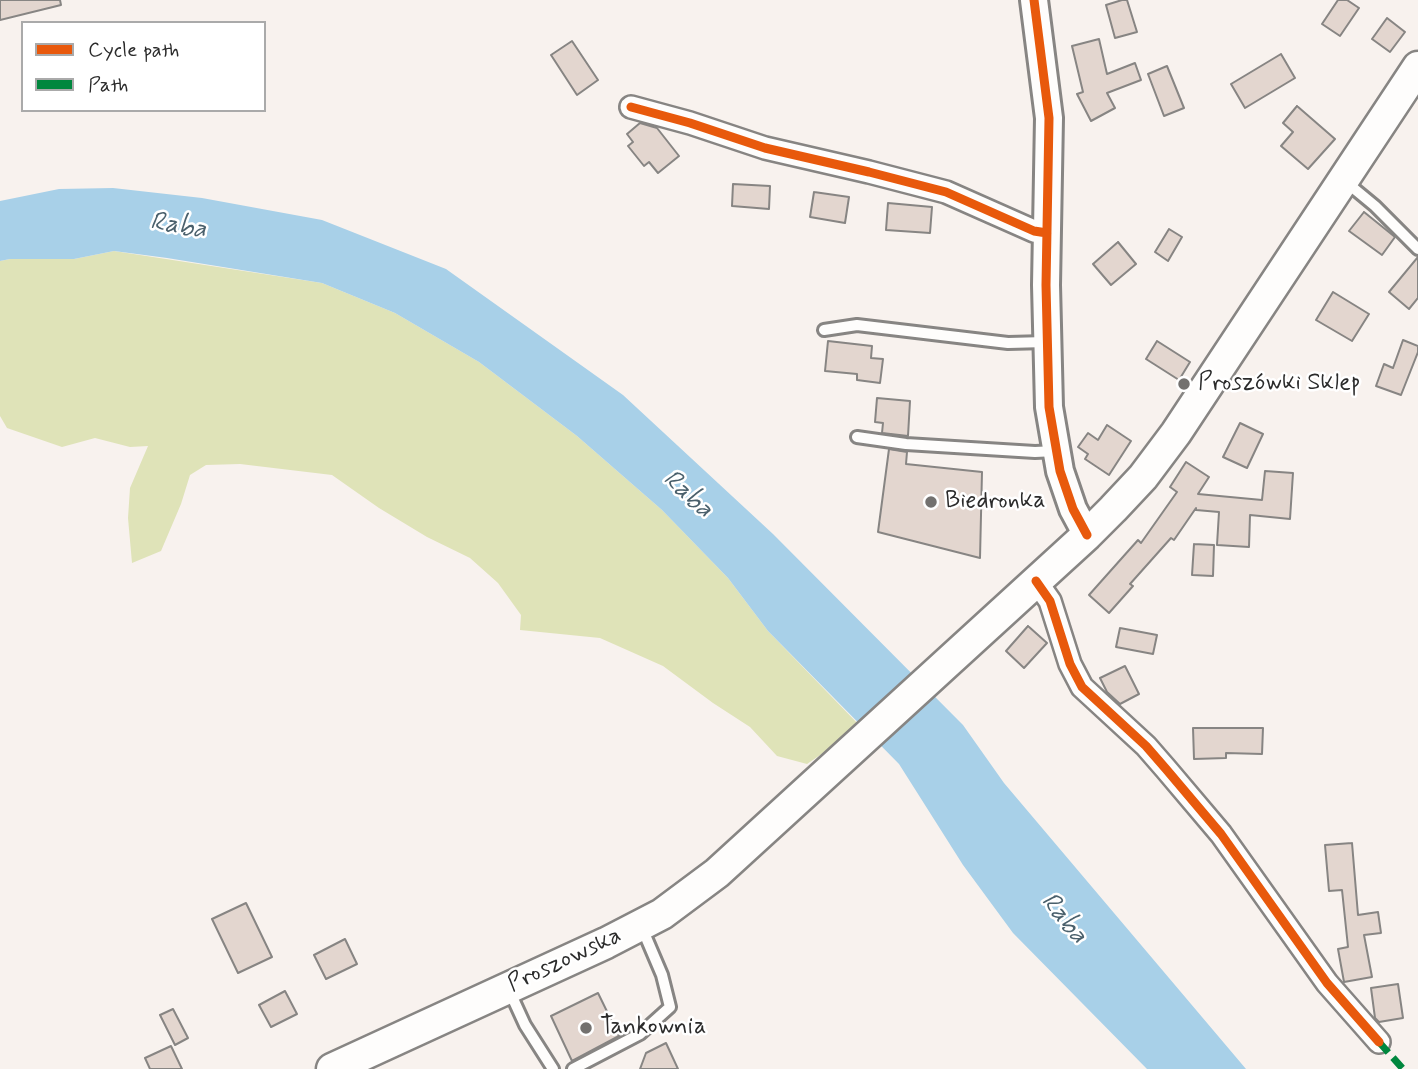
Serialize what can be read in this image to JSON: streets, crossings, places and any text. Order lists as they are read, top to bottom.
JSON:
{
  "streets": {
    "main road": ["Proszowska"]
  },
  "water": ["Raba"],
  "places": ["Proszówki Sklep", "Biedronka", "Tankownia"],
  "legend": ["Cycle path", "Path"]
}
